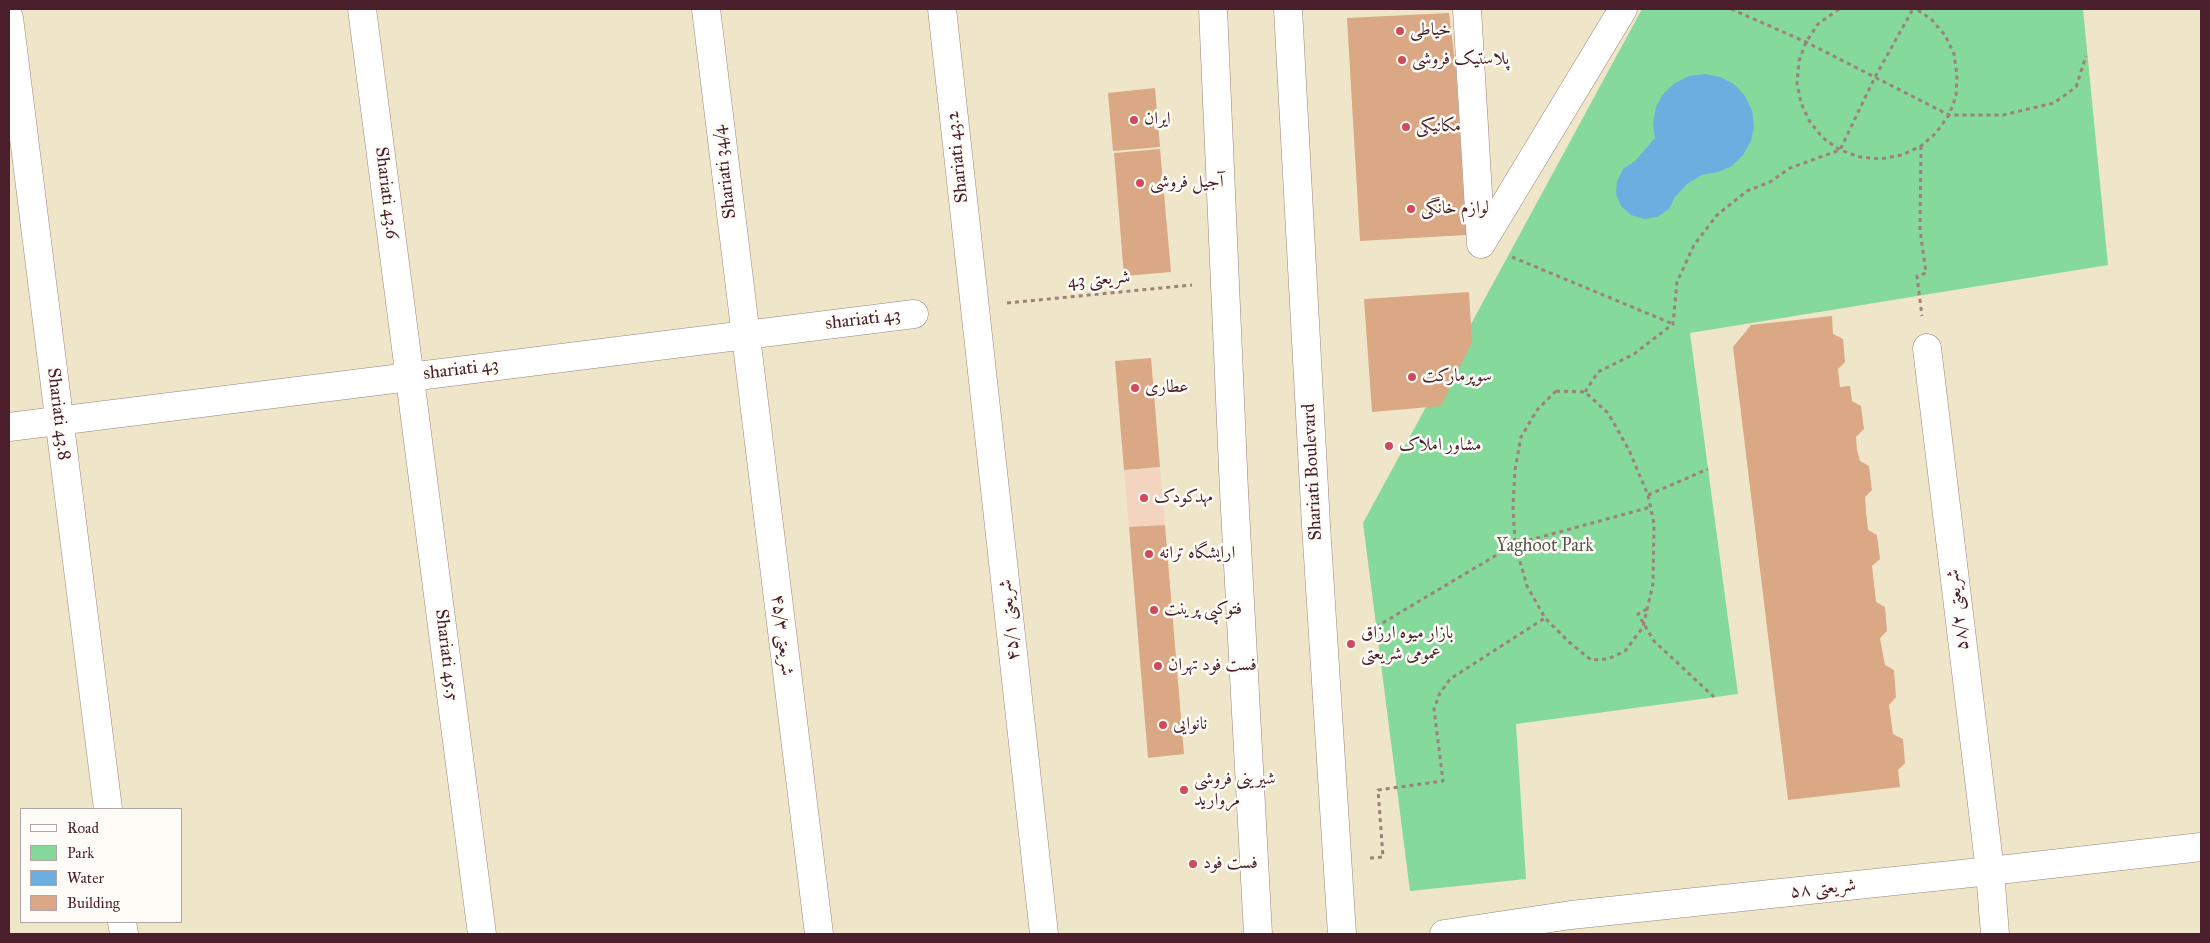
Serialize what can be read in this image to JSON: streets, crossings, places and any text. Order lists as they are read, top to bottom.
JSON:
{
  "streets": {
    "street": [
      "Shariati 43.2",
      "Shariati 34/4",
      "Shariati 43.6",
      "shariati 43",
      "Shariati 43.8",
      "Shariati Boulevard",
      "شریعتی ۵۸/۲",
      "شریعتی ۴۵/۱",
      "شریعتی ۴۵/۳",
      "Shariati 45.5",
      "شریعتی ۵۸"
    ],
    "path": ["شریعتی 43"]
  },
  "crossings": [
    ["Shariati 43.2", "شریعتی 43"],
    ["Shariati 43.2", "شریعتی ۴۵/۱"],
    ["Shariati 34/4", "shariati 43"],
    ["Shariati 34/4", "شریعتی ۴۵/۳"],
    ["Shariati 43.6", "shariati 43"],
    ["Shariati 43.6", "Shariati 45.5"],
    ["شریعتی 43", "شریعتی ۴۵/۱"],
    ["shariati 43", "Shariati 43.8"],
    ["shariati 43", "شریعتی ۴۵/۳"],
    ["shariati 43", "Shariati 45.5"],
    ["شریعتی ۵۸/۲", "شریعتی ۵۸"]
  ],
  "parks": ["Yaghoot Park"],
  "places": [
    "خیاطی",
    "پلاستیک فروشی",
    "ایران",
    "مکانیکی",
    "آجیل فروشی",
    "لوازم خانگی",
    "سوپرمارکت",
    "عطاری",
    "مشاور املاک",
    "مهدکودک",
    "ارایشگاه ترانه",
    "فتوکپی پرینت",
    "بازار میوه ارزاق عمومی شریعتی",
    "فست فود تهران",
    "نانوایی",
    "شیرینی فروشی مروارید",
    "فست فود"
  ],
  "legend": [
    "Road",
    "Park",
    "Water",
    "Building"
  ]
}
